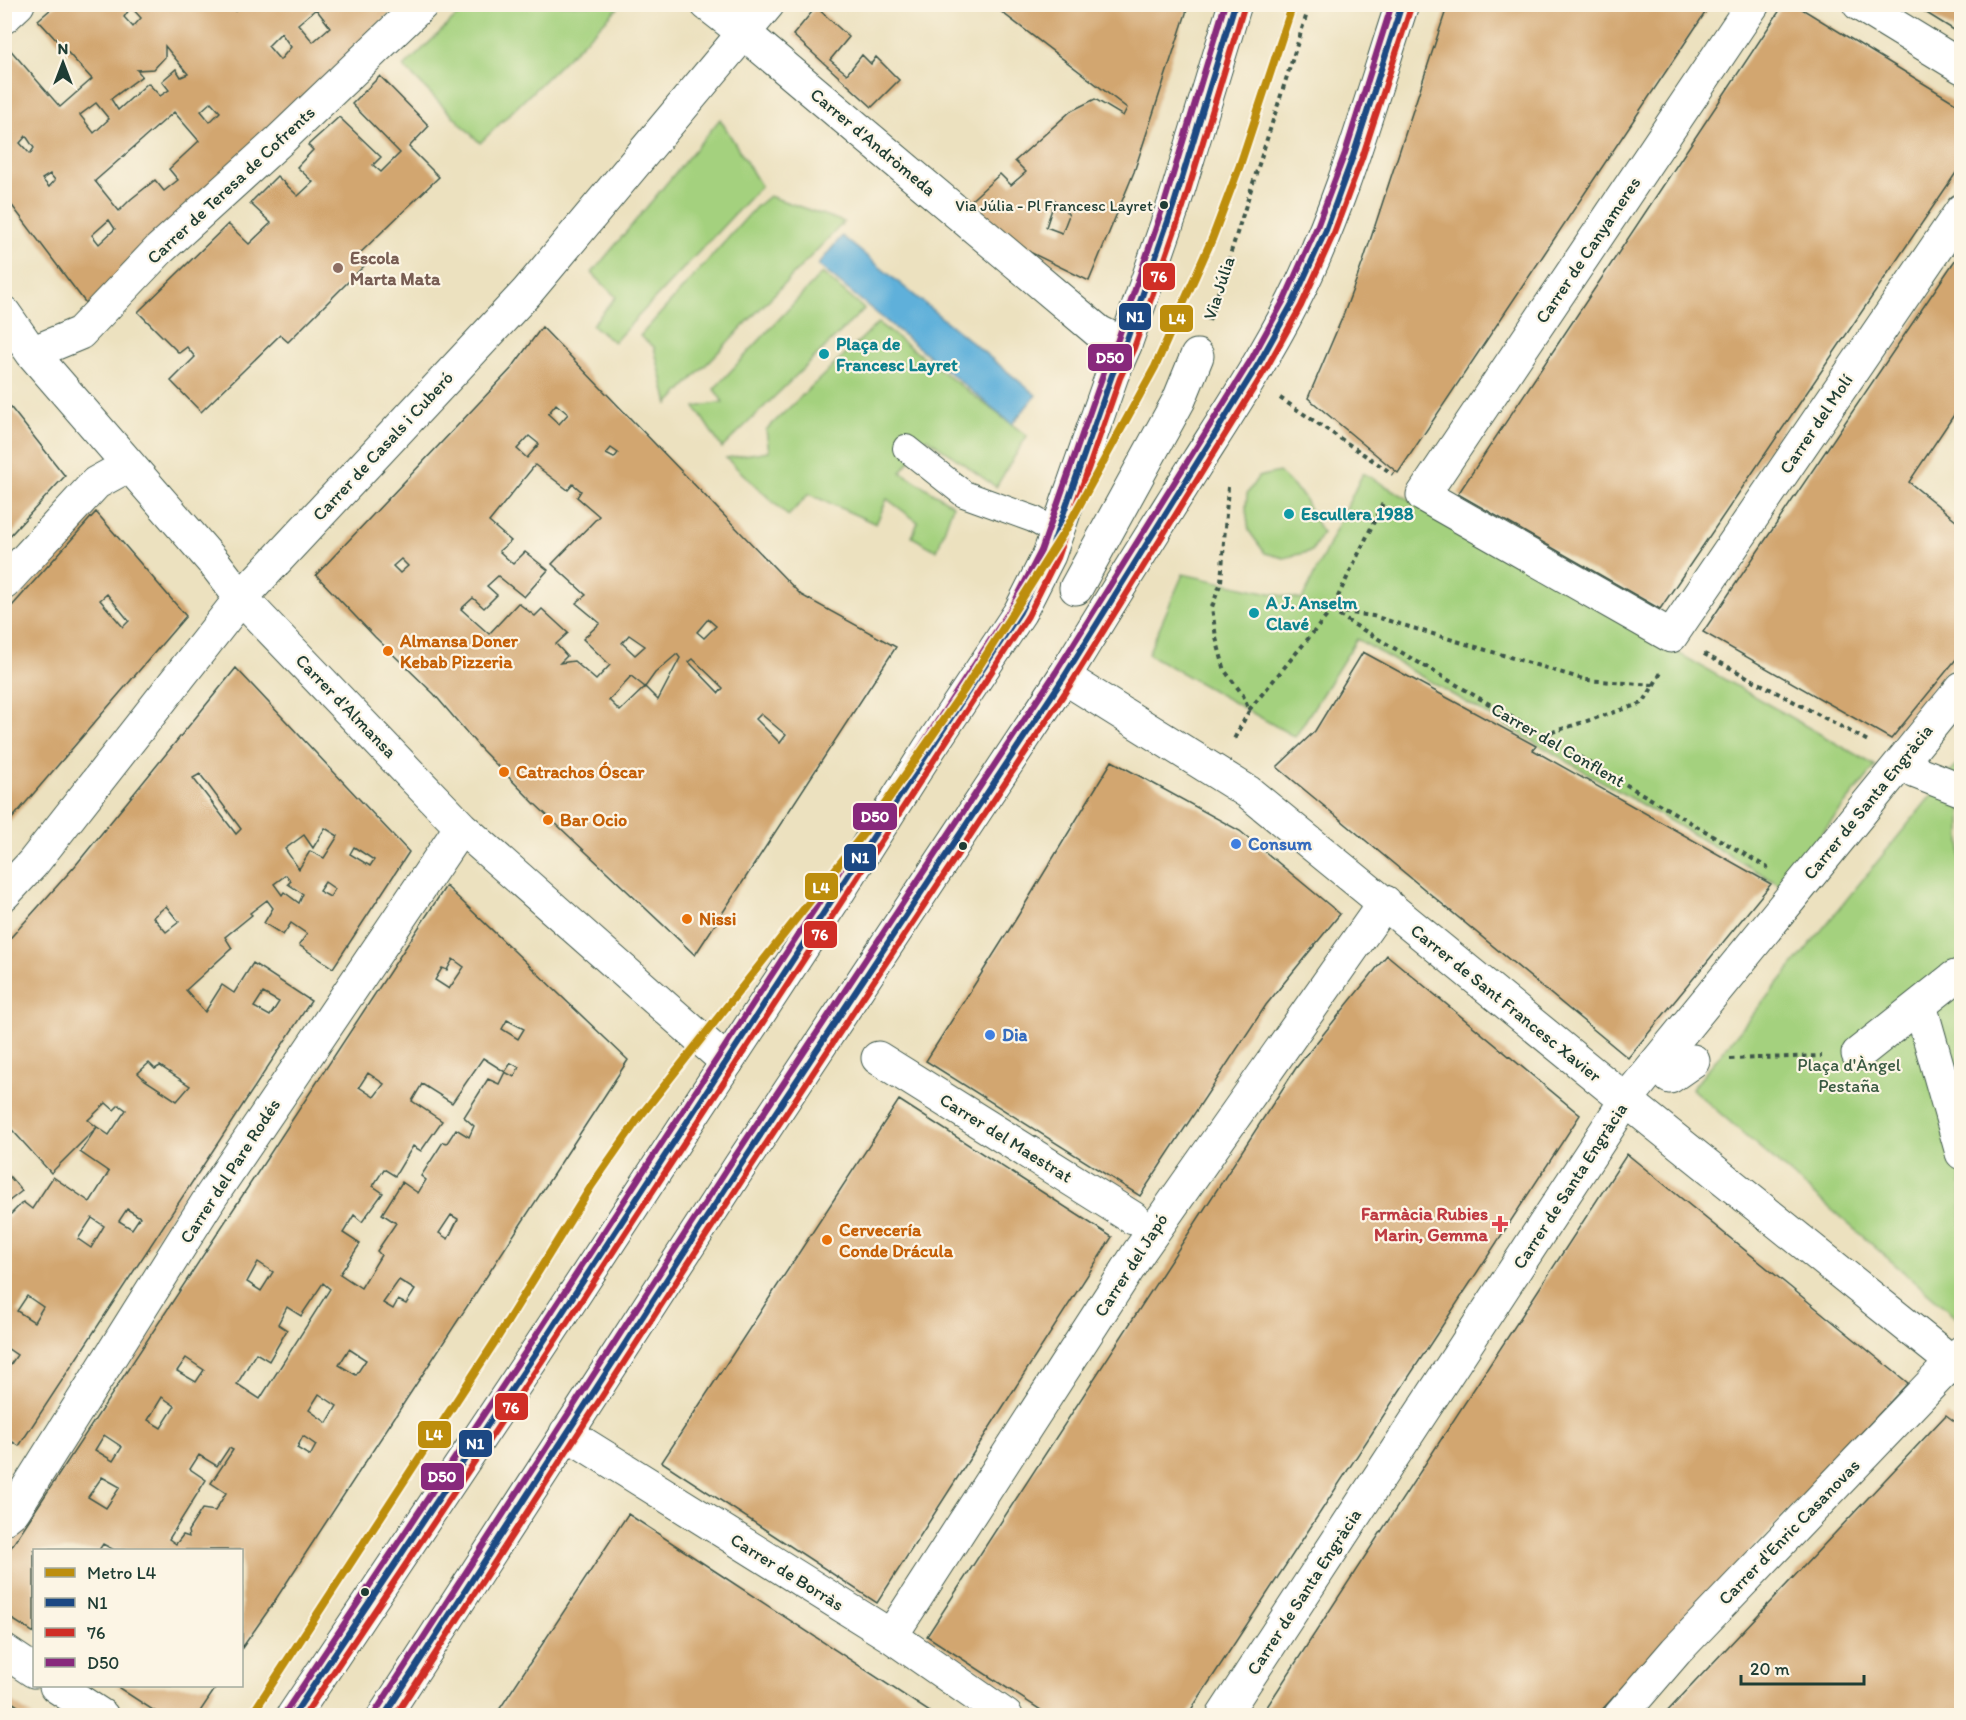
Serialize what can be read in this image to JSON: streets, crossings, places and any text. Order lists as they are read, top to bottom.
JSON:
{
  "streets": {
    "street": [
      "Carrer d'Andròmeda",
      "Carrer de Teresa de Cofrents",
      "Carrer de Canyameres",
      "Carrer del Molí",
      "Carrer de Casals i Cuberó",
      "Carrer d'Almansa",
      "Carrer de Santa Engràcia",
      "Carrer de Sant Francesc Xavier",
      "Carrer del Maestrat",
      "Carrer del Pare Rodés",
      "Carrer del Japó",
      "Carrer d'Enric Casanovas",
      "Carrer de Borràs"
    ],
    "path": ["Via Júlia", "Carrer del Conflent"]
  },
  "crossings": [
    ["Carrer d'Andròmeda", "Carrer de Casals i Cuberó"],
    ["Carrer de Teresa de Cofrents", "Carrer d'Almansa"],
    ["Carrer de Casals i Cuberó", "Carrer d'Almansa"],
    ["Carrer d'Almansa", "Carrer del Pare Rodés"],
    ["Carrer de Santa Engràcia", "Carrer de Sant Francesc Xavier"],
    ["Carrer de Sant Francesc Xavier", "Carrer del Japó"],
    ["Carrer de Sant Francesc Xavier", "Carrer d'Enric Casanovas"],
    ["Carrer del Japó", "Carrer de Borràs"]
  ],
  "parks": ["Plaça d'Àngel Pestaña"],
  "places": {
    "other": [
      "Via Júlia - Pl Francesc Layret",
      "Escola Marta Mata",
      "Plaça de Francesc Layret",
      "Escullera 1988",
      "A J. Anselm Clavé",
      "Almansa Doner Kebab Pizzeria",
      "Catrachos Óscar",
      "Bar Ocio",
      "Consum",
      "Nissi",
      "Dia",
      "Cervecería Conde Drácula"
    ],
    "health": ["Farmàcia Rubies Marin, Gemma"]
  },
  "lines": [
    "metro line L4",
    "transit line N1",
    "transit line D50",
    "transit line 76"
  ],
  "legend": [
    "Metro L4",
    "N1",
    "76",
    "D50"
  ],
  "scale_bar": "20 m",
  "north": "top"
}
